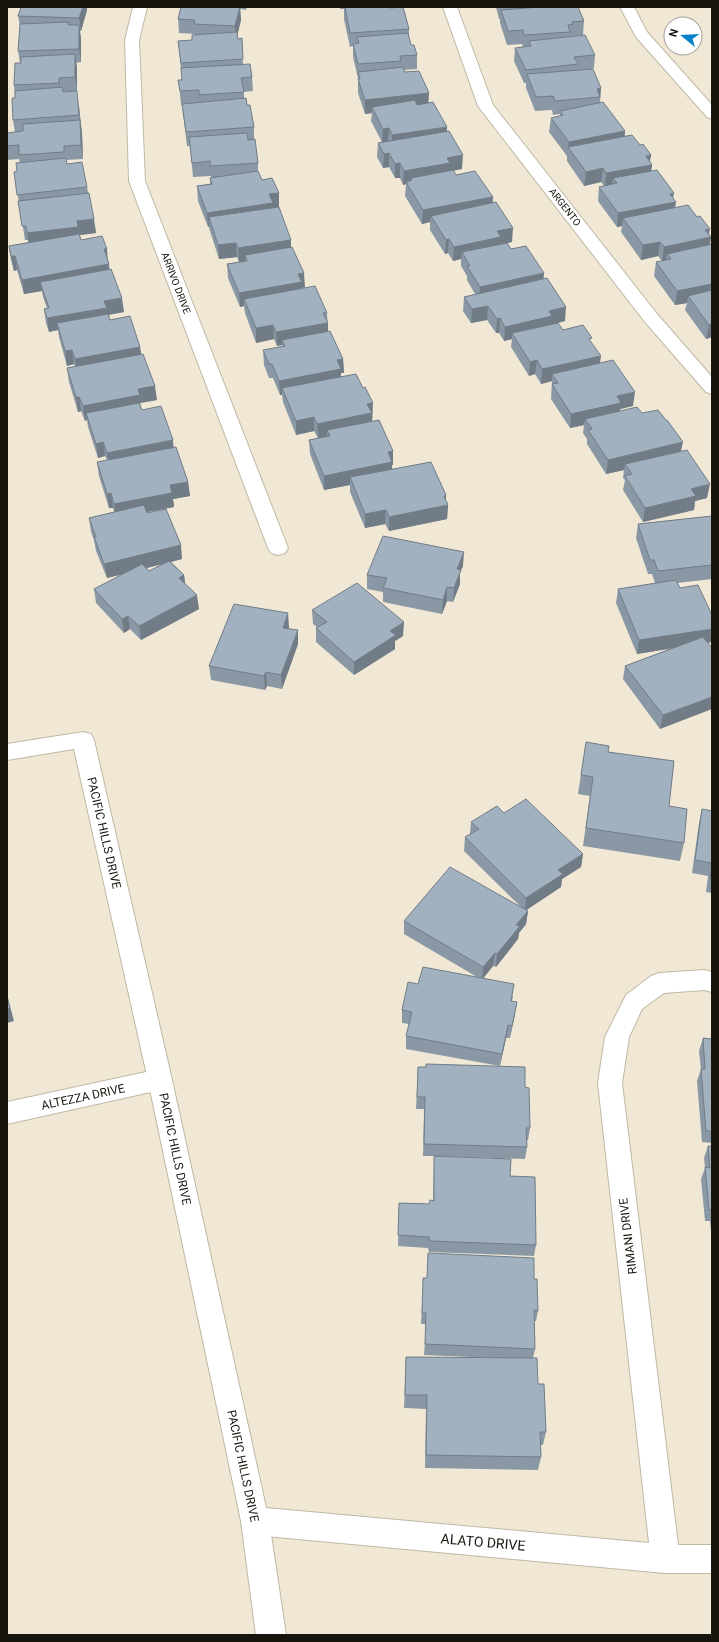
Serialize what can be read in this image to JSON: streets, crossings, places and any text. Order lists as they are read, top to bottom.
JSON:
{
  "streets": {
    "street": [
      "ARGENTO",
      "ARRIVO DRIVE",
      "PACIFIC HILLS DRIVE",
      "ALTEZZA DRIVE",
      "RIMANI DRIVE",
      "ALATO DRIVE"
    ]
  },
  "crossings": [
    ["PACIFIC HILLS DRIVE", "ALTEZZA DRIVE"],
    ["PACIFIC HILLS DRIVE", "ALATO DRIVE"],
    ["RIMANI DRIVE", "ALATO DRIVE"]
  ],
  "north": "left"
}
